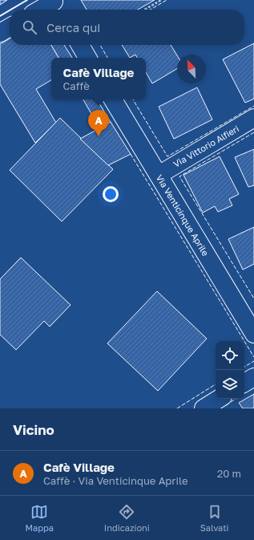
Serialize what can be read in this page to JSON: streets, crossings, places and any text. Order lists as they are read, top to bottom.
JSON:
{
  "streets": {
    "street": ["Via Vittorio Alfieri", "Via Venticinque Aprile"]
  },
  "crossings": [
    ["Via Vittorio Alfieri", "Via Venticinque Aprile"]
  ],
  "north": "top left",
  "page": {
    "search": "Cerca qui",
    "popup": ["Cafè Village", "Caffè"],
    "pins": "A",
    "heading": "Vicino",
    "list": [
      {
        "mark": "A",
        "name": "Cafè Village",
        "note": "Caffè · Via Venticinque Aprile",
        "value": "20 m"
      }
    ],
    "nav": ["Mappa", "Indicazioni", "Salvati"]
  }
}
